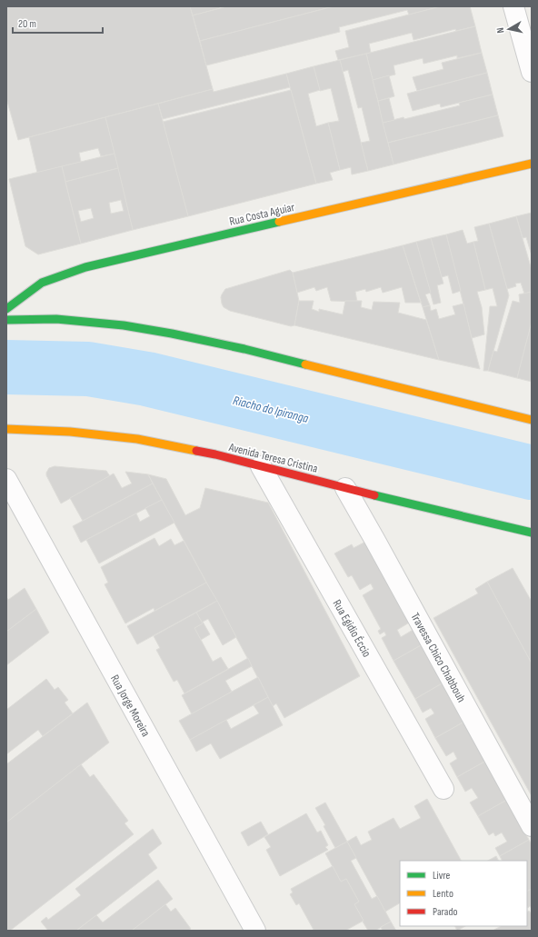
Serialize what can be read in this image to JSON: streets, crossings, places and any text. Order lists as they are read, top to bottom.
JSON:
{
  "streets": {
    "main road": ["Rua Costa Aguiar", "Avenida Teresa Cristina"],
    "street": ["Rua Egidio Éccio", "Travessa Chico Chabbouh", "Rua Jorge Moreira"]
  },
  "crossings": [
    ["Avenida Teresa Cristina", "Rua Egidio Éccio"],
    ["Avenida Teresa Cristina", "Travessa Chico Chabbouh"]
  ],
  "water": ["Riacho do Ipiranga"],
  "legend": ["Livre", "Lento", "Parado"],
  "scale_bar": "20 m",
  "north": "left"
}
